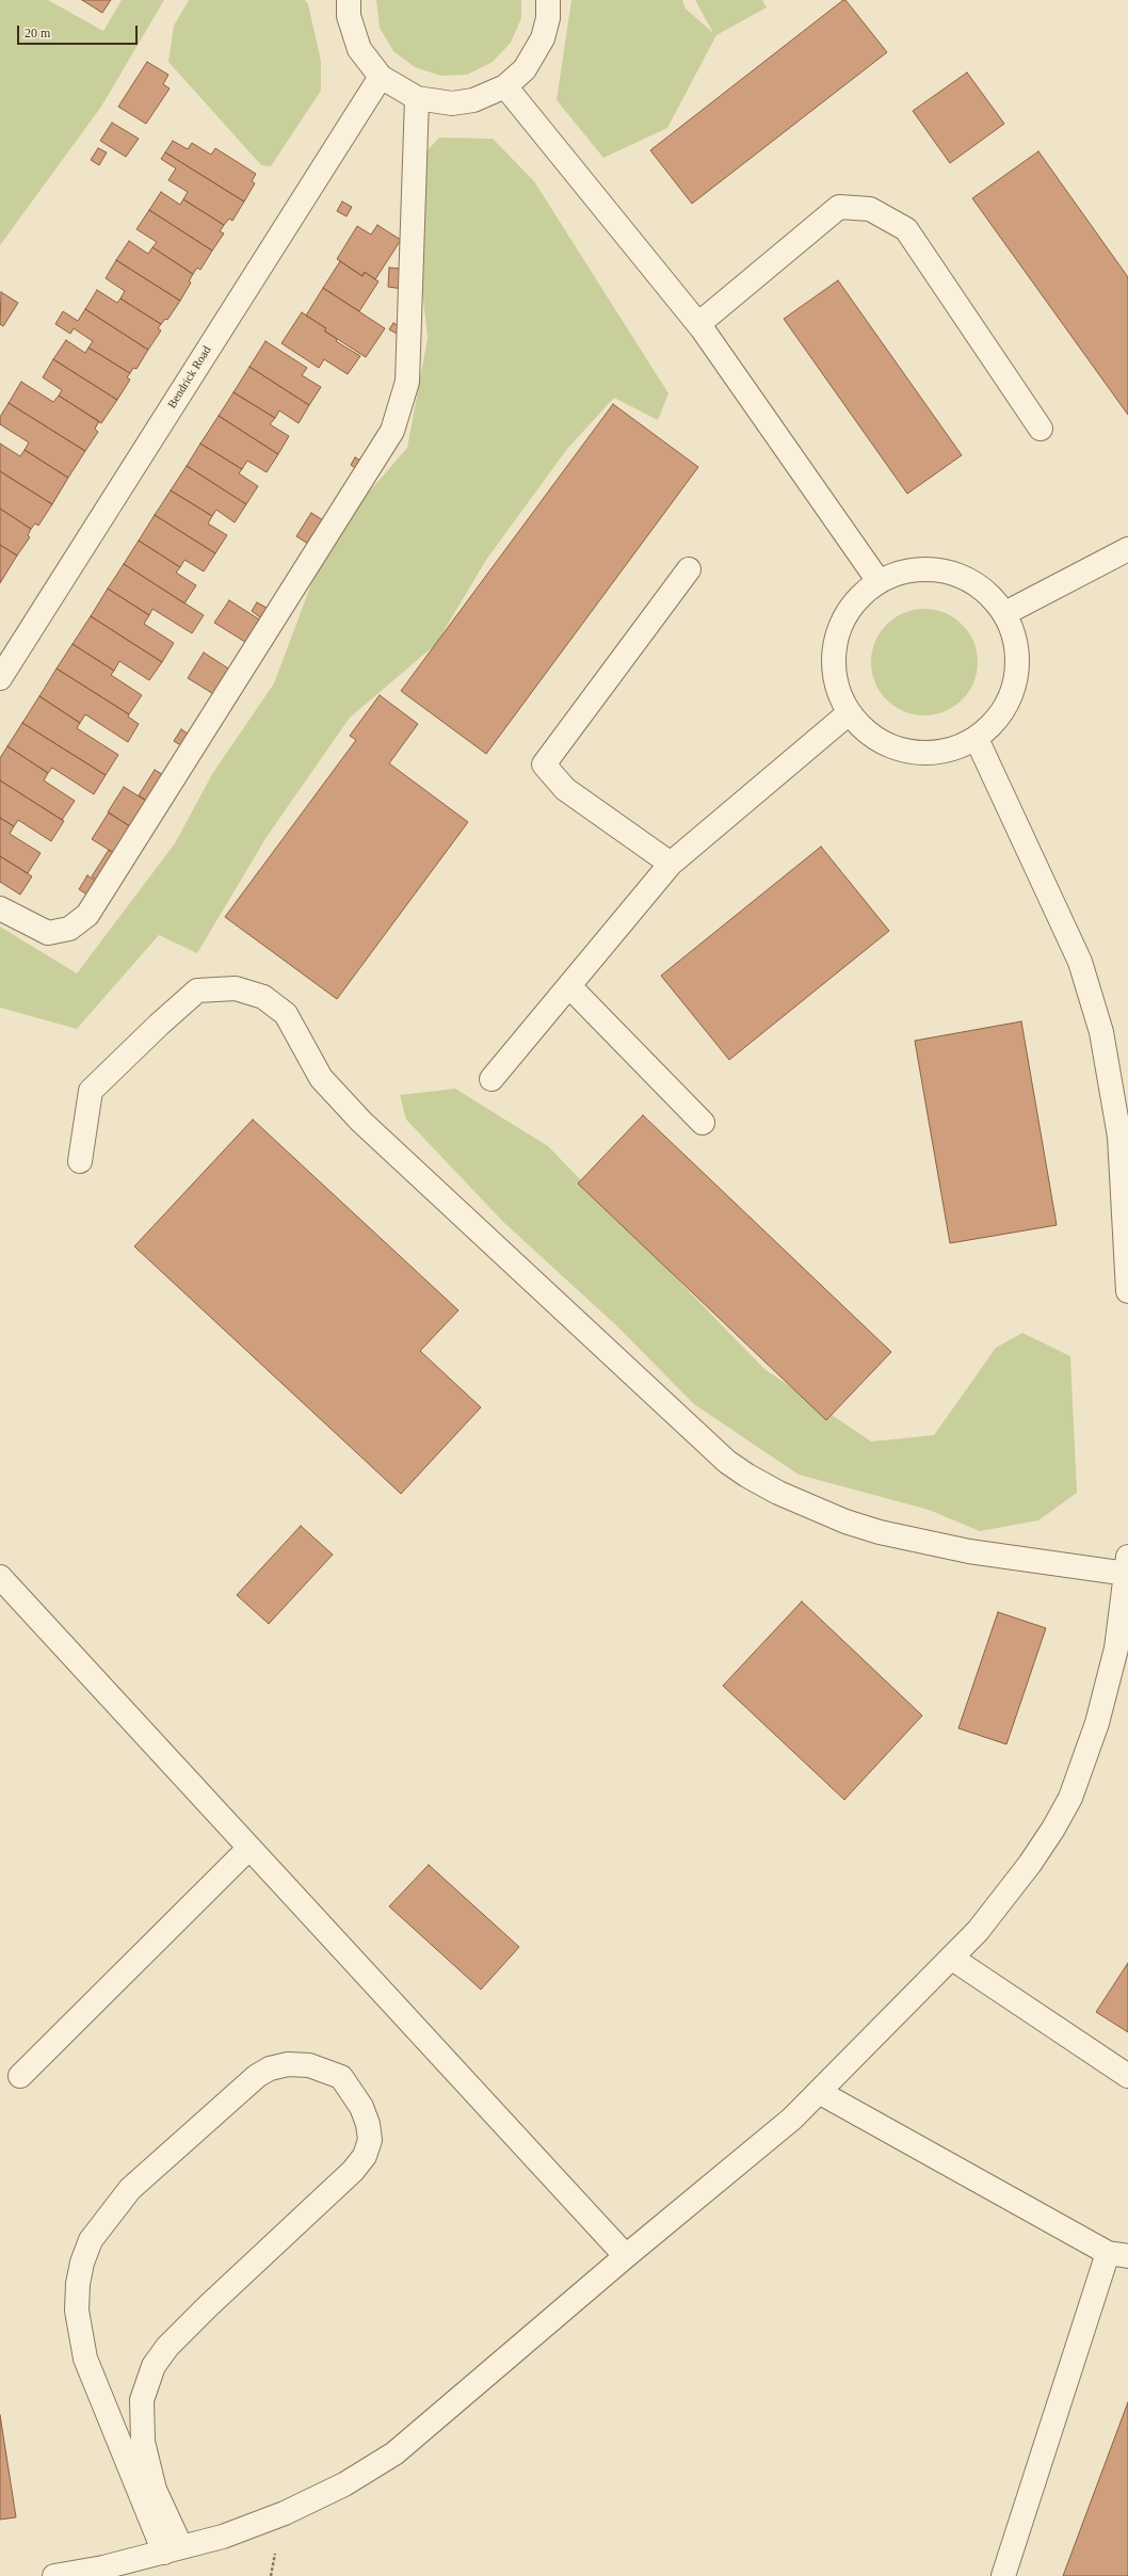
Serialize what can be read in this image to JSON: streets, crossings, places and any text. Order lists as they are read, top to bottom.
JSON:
{
  "streets": {
    "street": ["Bendrick Road"]
  },
  "scale_bar": "20 m"
}
